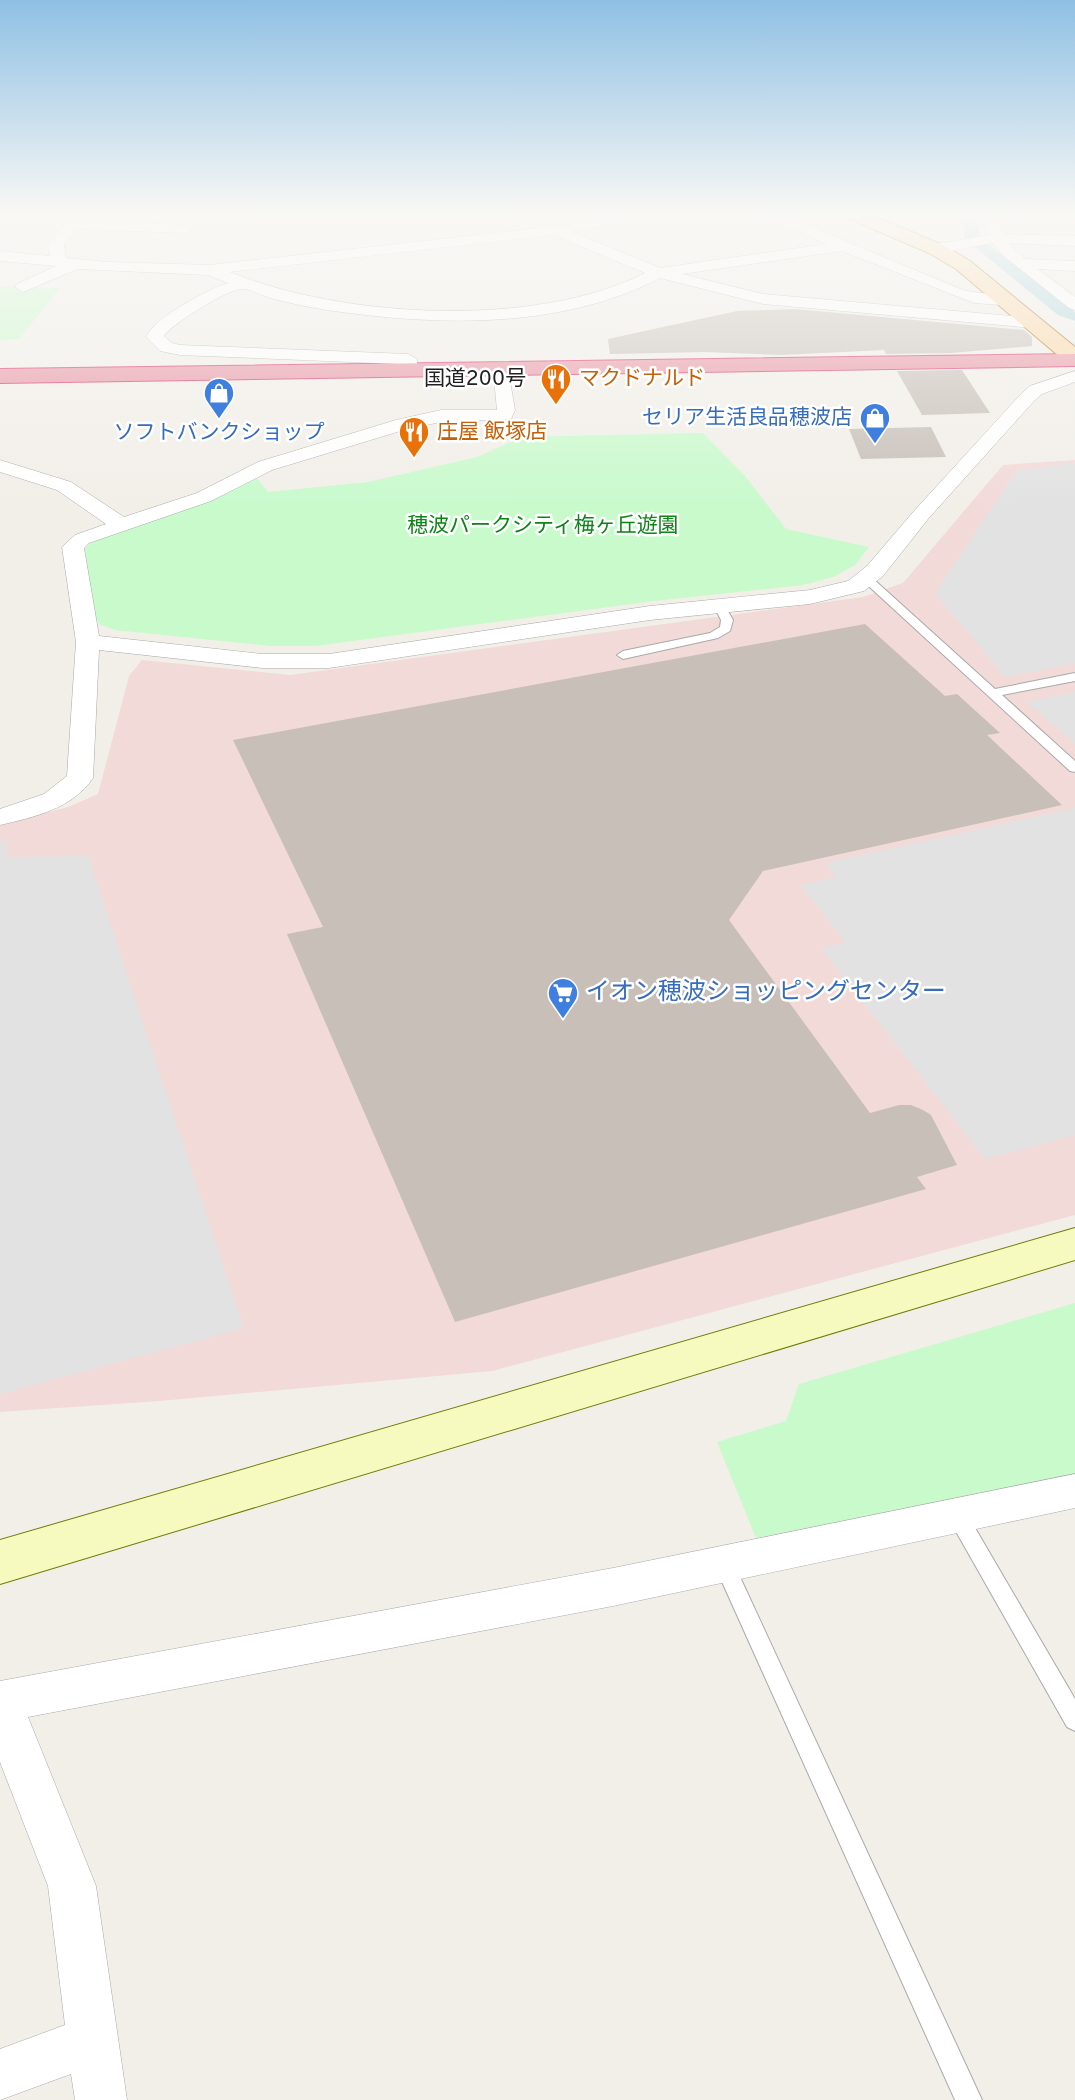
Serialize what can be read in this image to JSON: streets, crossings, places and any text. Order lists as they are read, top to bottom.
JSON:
{
  "streets": {
    "highway": ["国道200号"]
  },
  "parks": ["穂波パークシティ梅ヶ丘遊園"],
  "places": {
    "restaurant": ["マクドナルド", "庄屋 飯塚店"],
    "shop": ["ソフトバンクショップ", "セリア生活良品穂波店"],
    "supermarket": ["イオン穂波ショッピングセンター"]
  }
}
